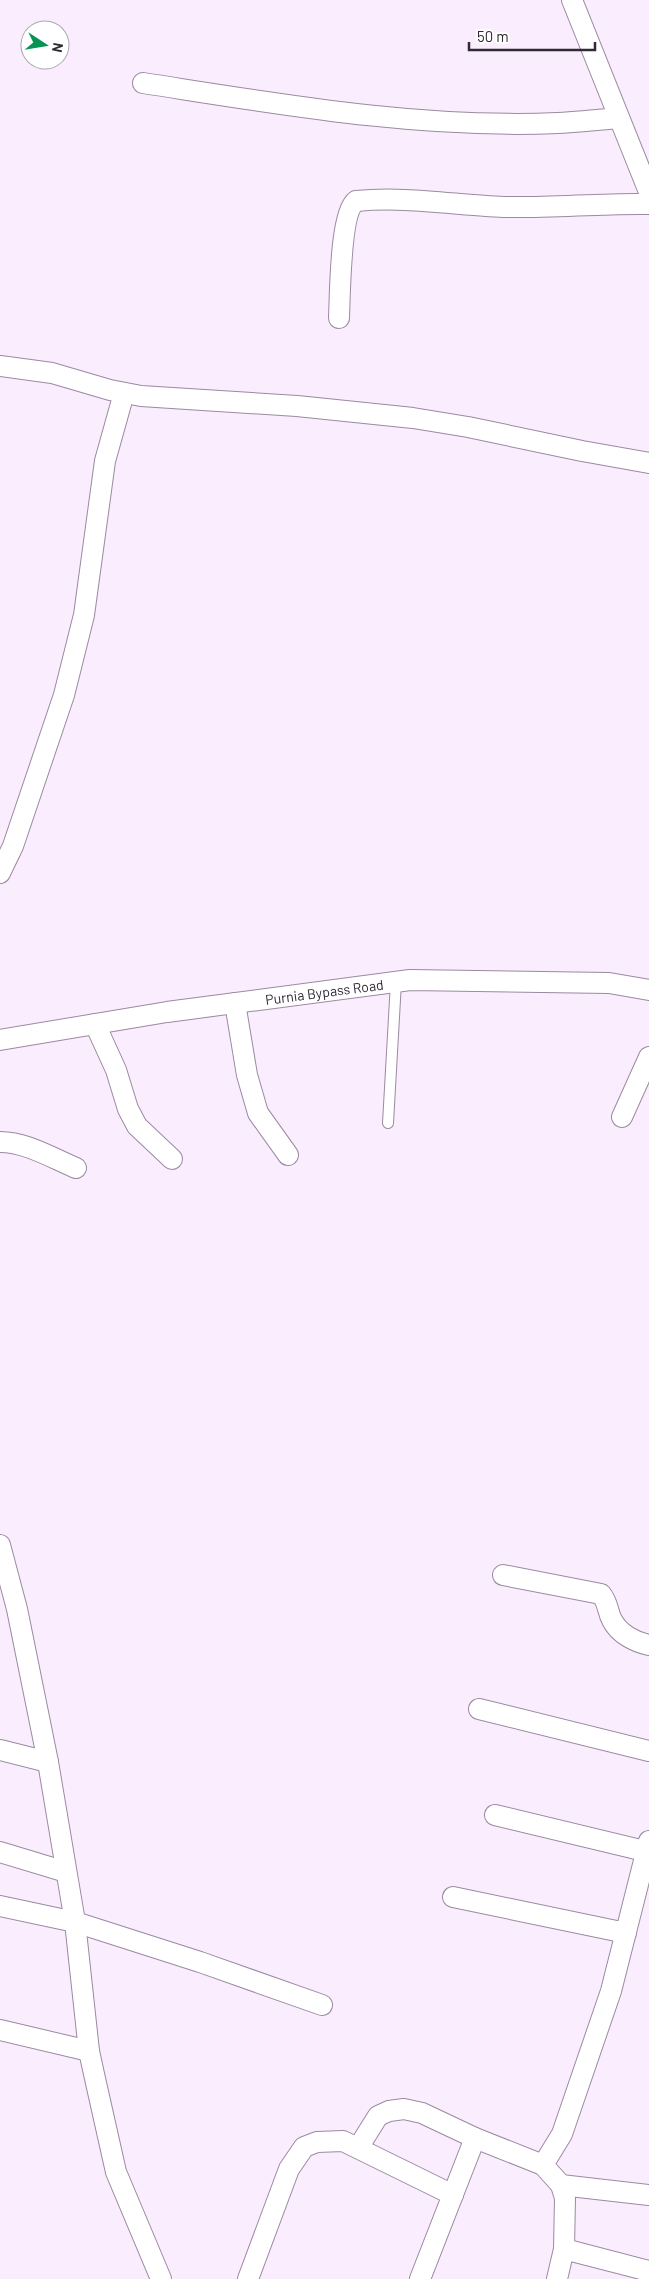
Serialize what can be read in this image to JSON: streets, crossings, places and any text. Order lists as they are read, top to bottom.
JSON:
{
  "streets": {
    "street": ["Purnia Bypass Road"]
  },
  "scale_bar": "50 m",
  "north": "right"
}
